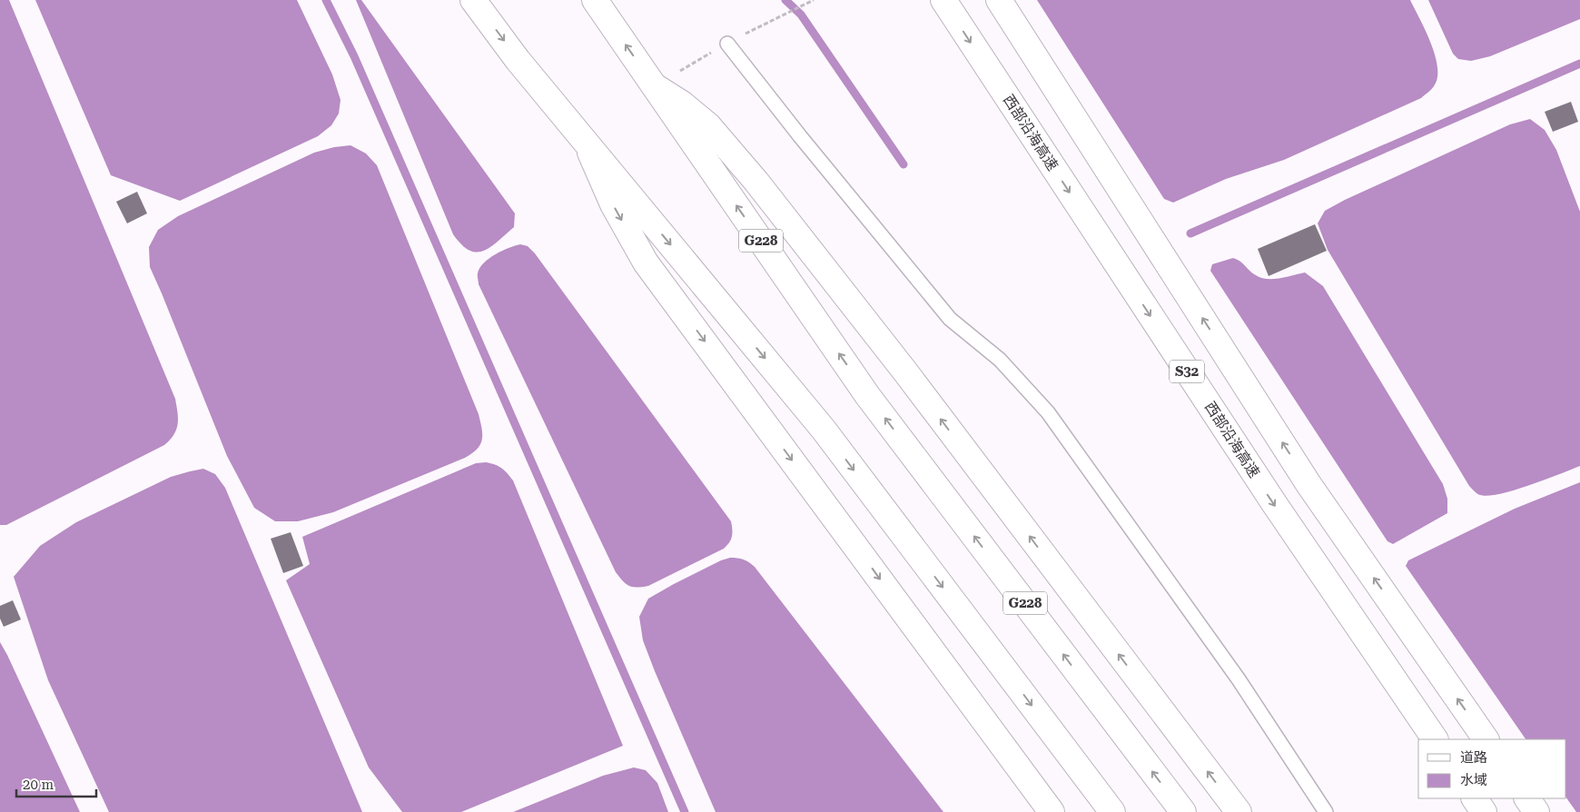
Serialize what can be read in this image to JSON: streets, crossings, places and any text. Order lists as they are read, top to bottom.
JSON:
{
  "streets": {
    "main road": ["西部沿海高速", "G228", "S32"]
  },
  "legend": ["道路", "水域"],
  "scale_bar": "20 m"
}
